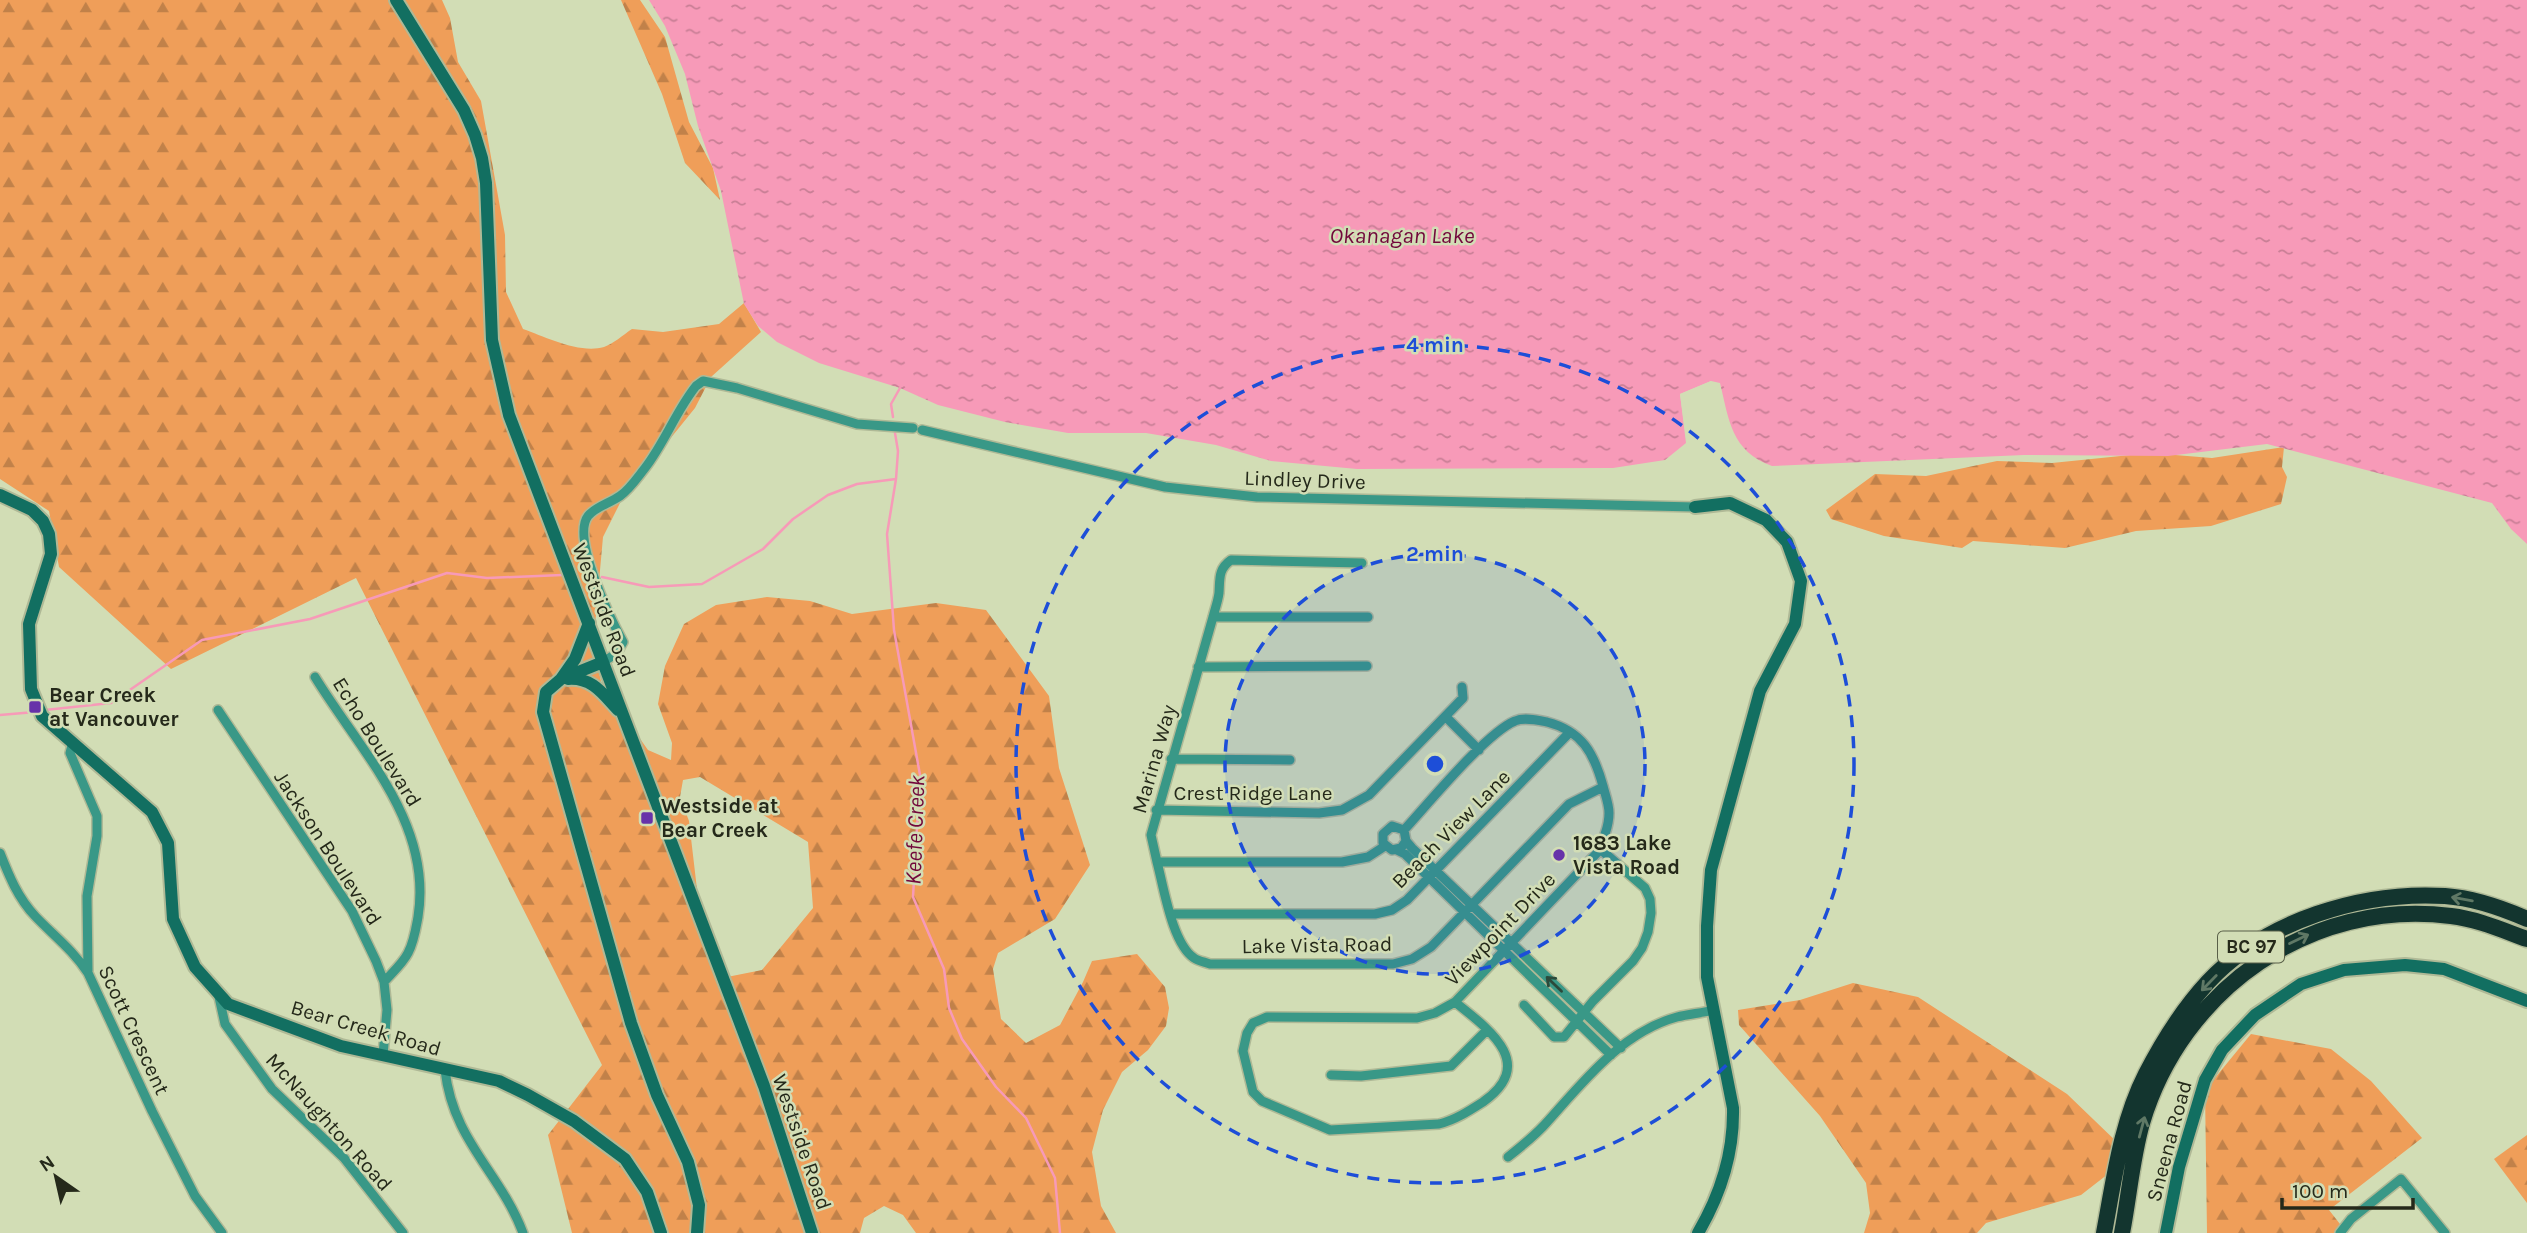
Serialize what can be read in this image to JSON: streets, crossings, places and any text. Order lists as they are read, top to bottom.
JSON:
{
  "streets": {
    "highway": ["BC 97"],
    "street": [
      "Lindley Drive",
      "Westside Road",
      "Echo Boulevard",
      "Marina Way",
      "Crest Ridge Lane",
      "Beach View Lane",
      "Jackson Boulevard",
      "Viewpoint Drive",
      "Lake Vista Road",
      "Bear Creek Road",
      "Scott Crescent",
      "McNaughton Road",
      "Sneena Road"
    ]
  },
  "crossings": [
    ["Lindley Drive", "Westside Road"],
    ["Echo Boulevard", "Jackson Boulevard"],
    ["Marina Way", "Crest Ridge Lane"],
    ["Marina Way", "Lake Vista Road"],
    ["Beach View Lane", "Lake Vista Road"],
    ["Jackson Boulevard", "Bear Creek Road"],
    ["Viewpoint Drive", "Lake Vista Road"],
    ["Bear Creek Road", "McNaughton Road"]
  ],
  "water": ["Okanagan Lake", "Keefe Creek"],
  "places": {
    "transit": ["Bear Creek at Vancouver", "Westside at Bear Creek"],
    "other": ["1683 Lake Vista Road"]
  },
  "scale_bar": "100 m",
  "north": "top left",
  "rings": ["4 min", "2 min"]
}
